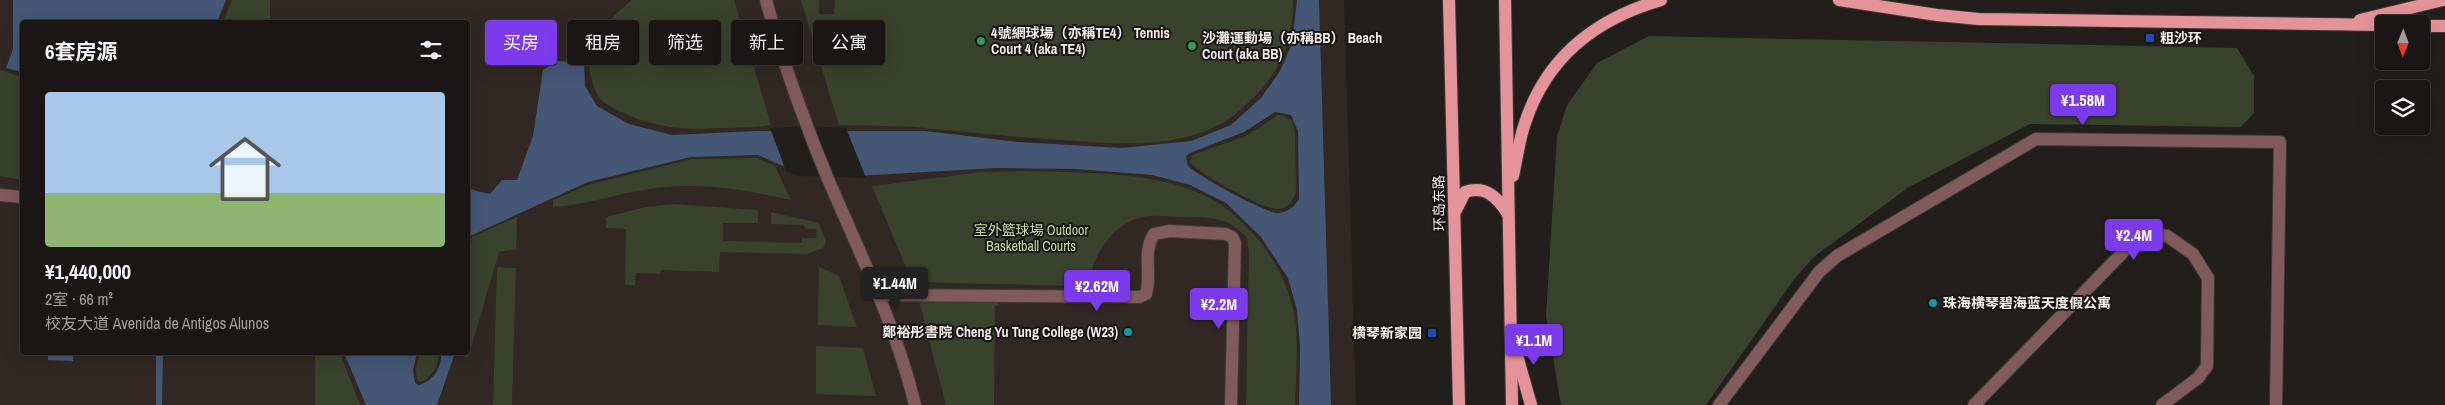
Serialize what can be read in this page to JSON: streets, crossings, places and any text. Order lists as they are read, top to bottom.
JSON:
{
  "streets": {
    "main road": ["环岛东路"]
  },
  "parks": ["室外籃球場 Outdoor Basketball Courts"],
  "places": {
    "transit": ["粗沙环", "横琴新家园"],
    "other": [
      "4號網球場（亦稱TE4） Tennis Court 4 (aka TE4)",
      "沙灘運動場（亦稱BB） Beach Court (aka BB)",
      "珠海横琴碧海蓝天度假公寓",
      "鄭裕彤書院 Cheng Yu Tung College (W23)"
    ]
  },
  "north": "bottom",
  "page": {
    "chip": [
      "买房",
      "租房",
      "筛选",
      "新上",
      "公寓"
    ],
    "heading": "6套房源",
    "list": [
      {
        "name": "¥1,440,000",
        "note": "2室 · 66 m² · 校友大道 Avenida de Antigos Alunos"
      }
    ],
    "price": [
      "¥1.58M",
      "¥2.4M",
      "¥1.44M",
      "¥2.62M",
      "¥2.2M",
      "¥1.1M"
    ]
  }
}
